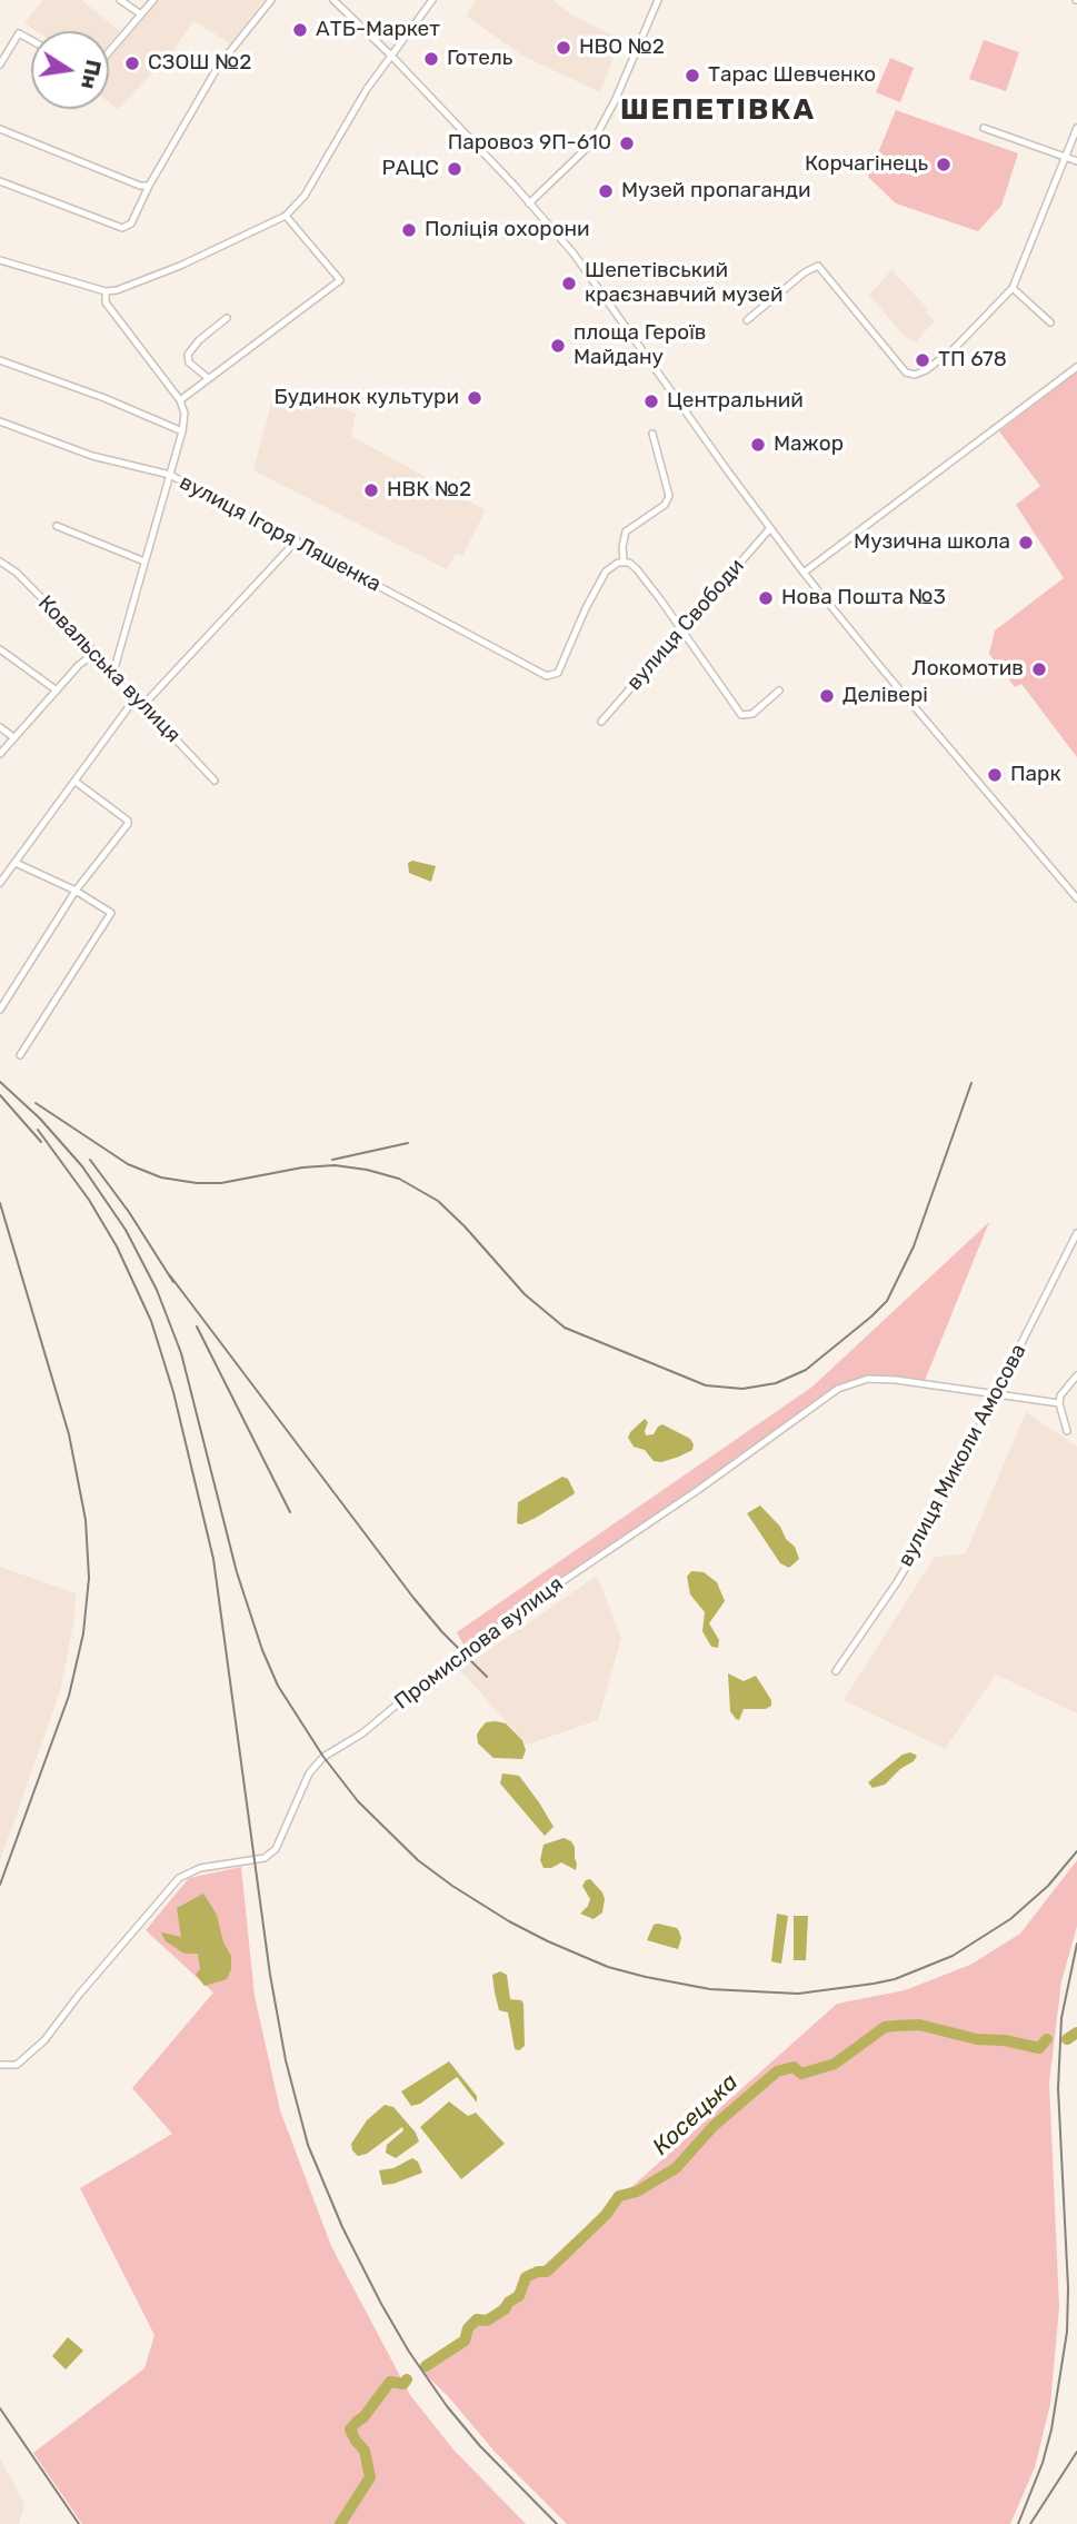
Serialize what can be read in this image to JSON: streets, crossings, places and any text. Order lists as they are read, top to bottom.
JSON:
{
  "streets": {
    "street": [
      "вулиця Ігоря Ляшенка",
      "вулиця Свободи",
      "Ковальська вулиця",
      "вулиця Миколи Амосова",
      "Промислова вулиця"
    ]
  },
  "crossings": [
    ["вулиця Миколи Амосова", "Промислова вулиця"]
  ],
  "districts": ["ШЕПЕТІВКА"],
  "water": ["Косецька"],
  "places": [
    "АТБ-Маркет",
    "НВО №2",
    "Готель",
    "СЗОШ №2",
    "Тарас Шевченко",
    "Паровоз 9П-610",
    "Корчагінець",
    "РАЦС",
    "Музей пропаганди",
    "Поліція охорони",
    "Шепетівський краєзнавчий музей",
    "площа Героїв Майдану",
    "ТП 678",
    "Будинок культури",
    "Центральний",
    "Мажор",
    "НВК №2",
    "Музична школа",
    "Нова Пошта №3",
    "Локомотив",
    "Делівері",
    "Парк"
  ],
  "north": "right"
}
